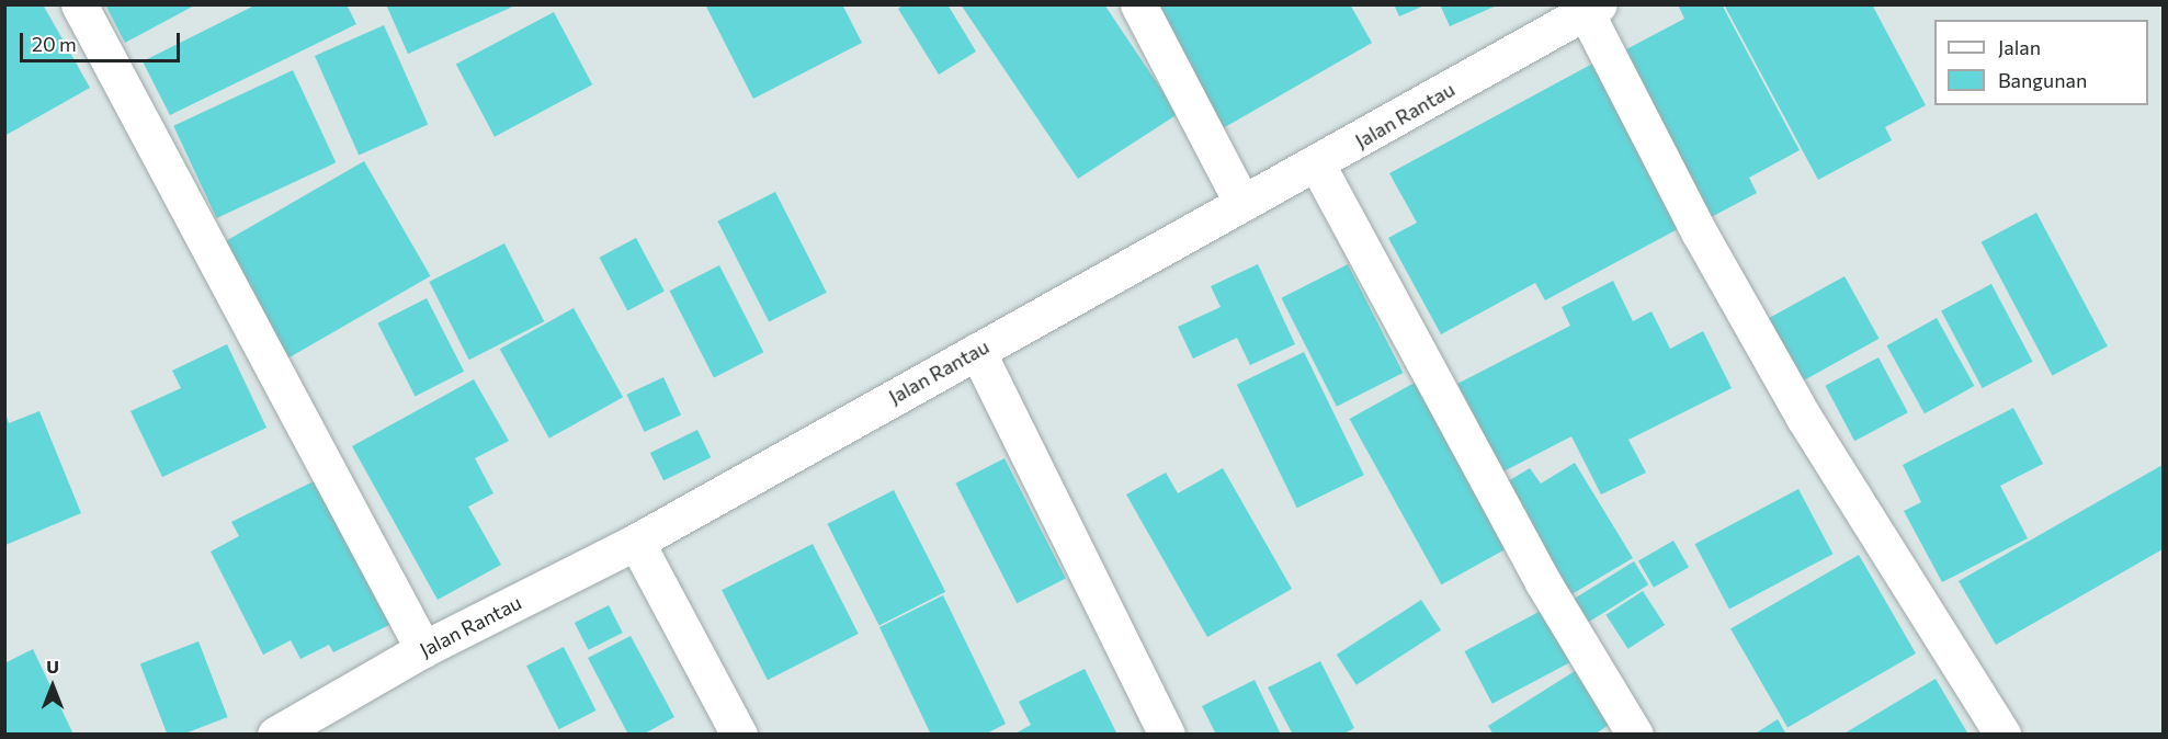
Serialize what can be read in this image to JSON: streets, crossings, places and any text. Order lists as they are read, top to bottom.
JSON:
{
  "streets": {
    "street": ["Jalan Rantau"]
  },
  "legend": ["Jalan", "Bangunan"],
  "scale_bar": "20 m",
  "north": "top"
}
